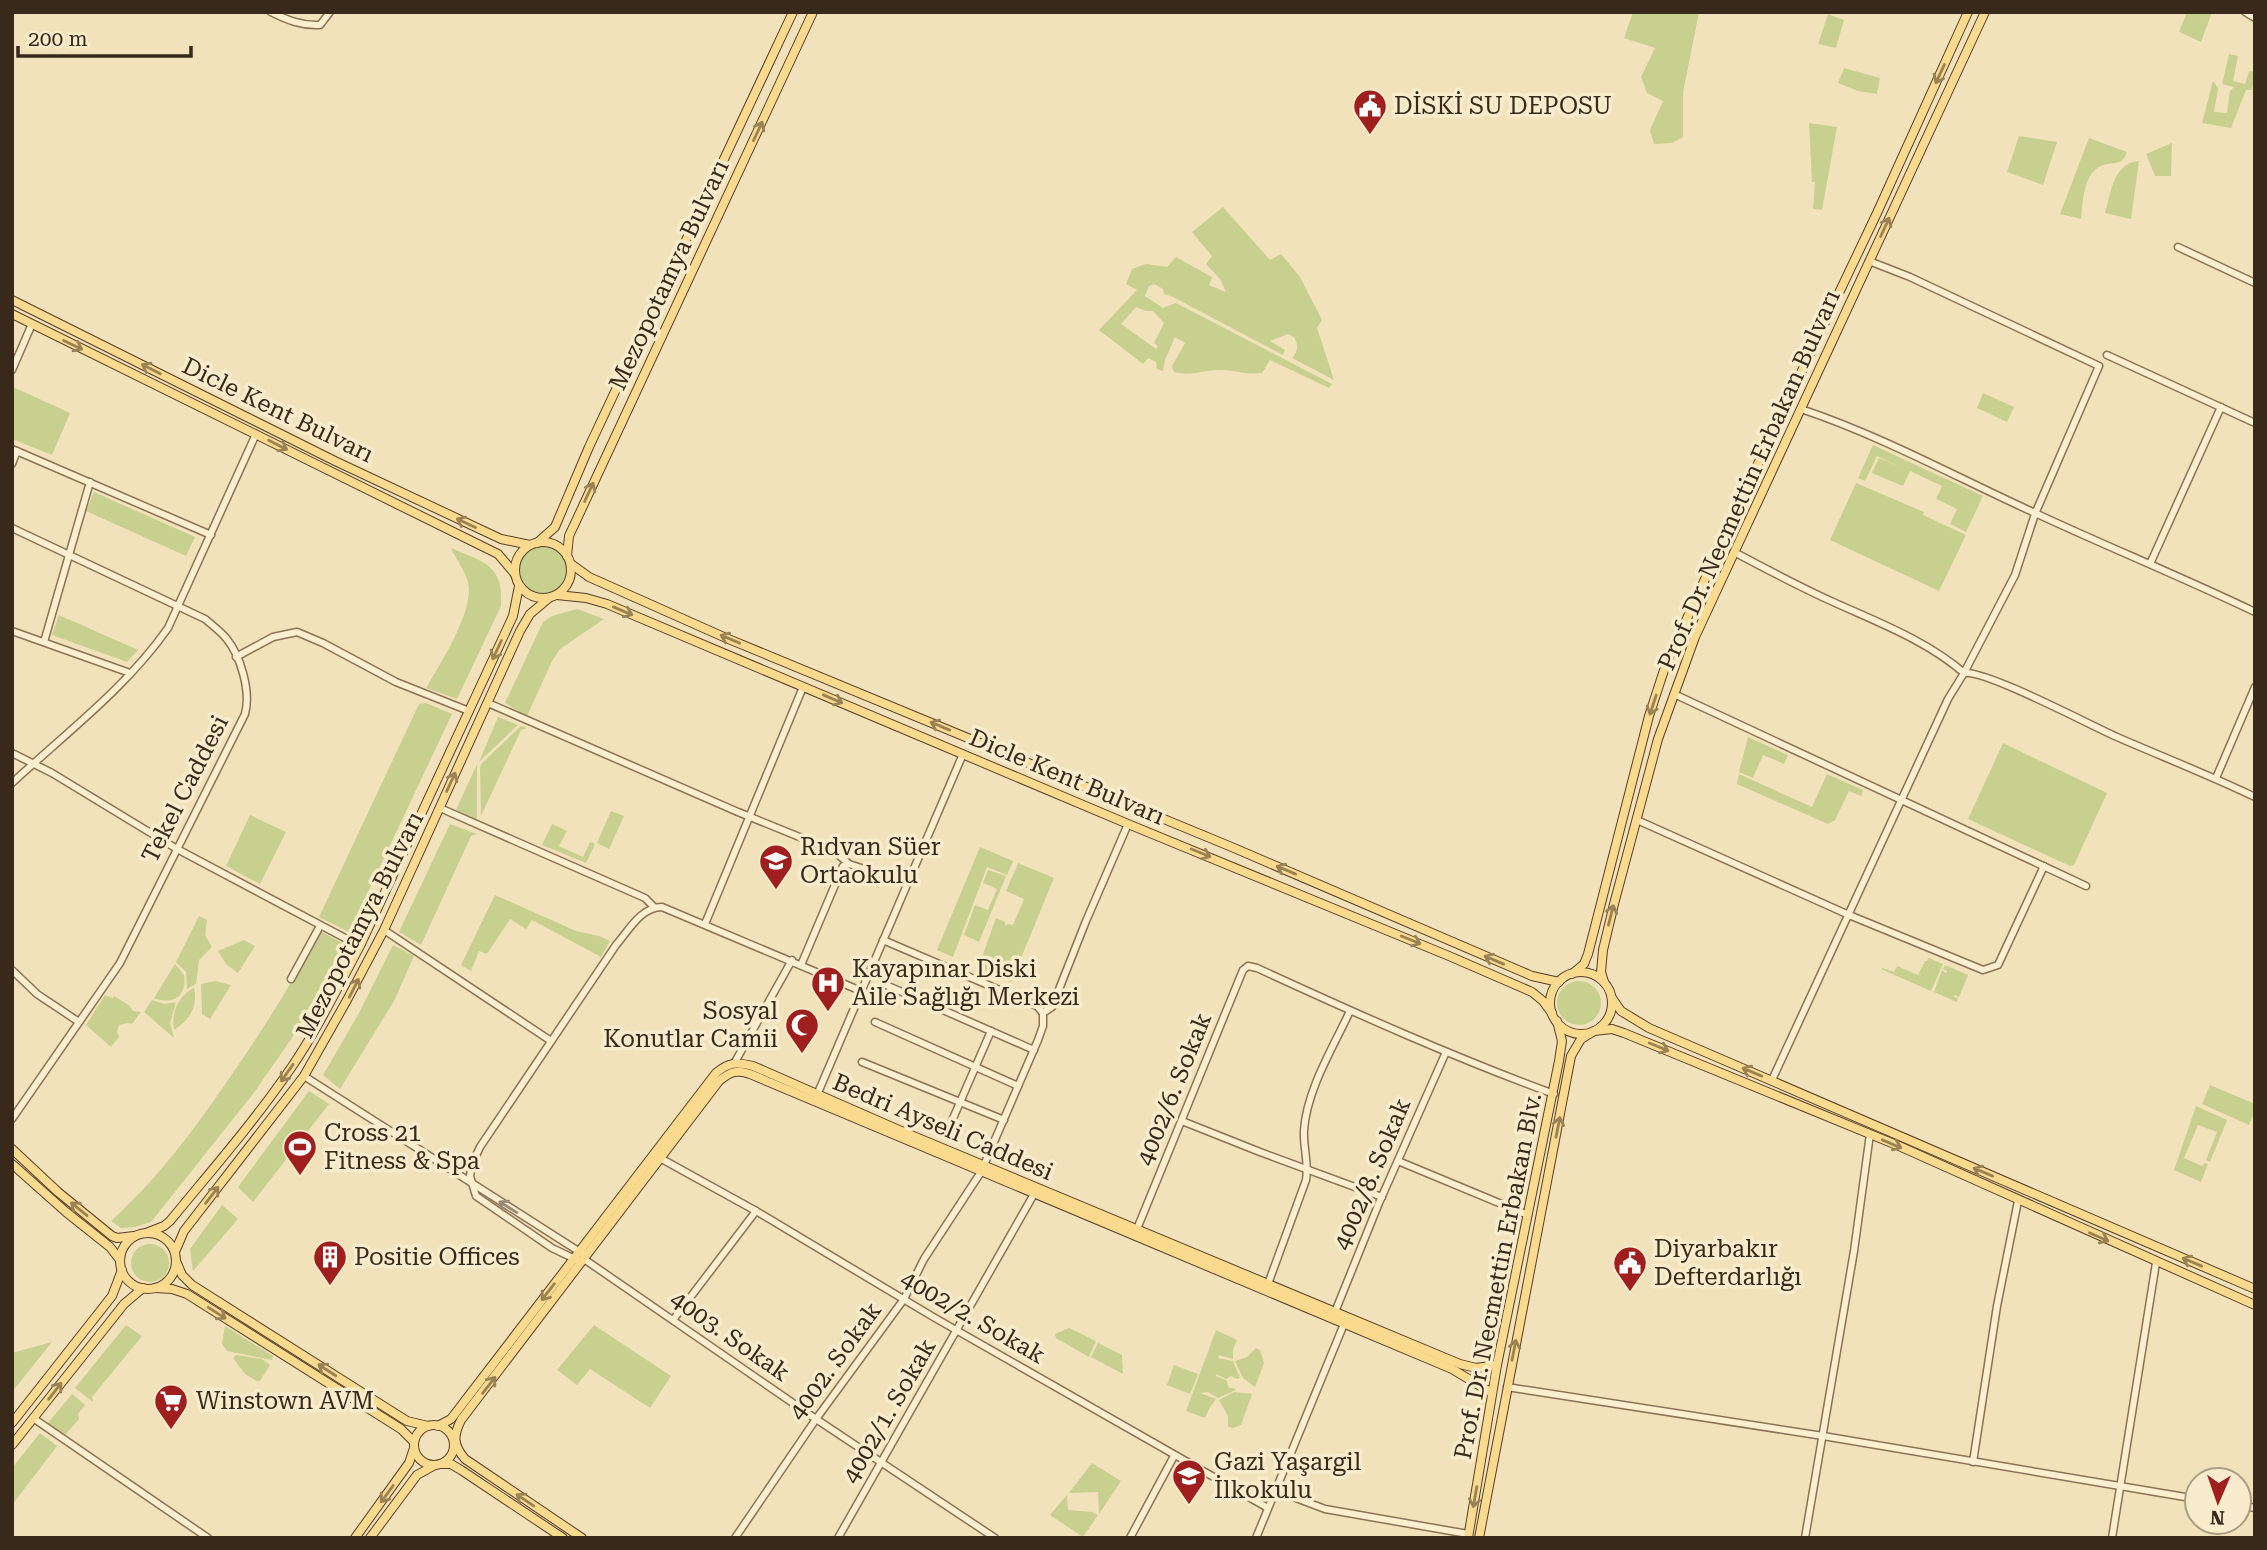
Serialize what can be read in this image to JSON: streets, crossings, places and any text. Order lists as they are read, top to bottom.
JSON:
{
  "streets": {
    "main road": [
      "Mezopotamya Bulvarı",
      "Dicle Kent Bulvarı",
      "Prof. Dr. Necmettin Erbakan Bulvarı",
      "Bedri Ayseli Caddesi",
      "Prof. Dr. Necmettin Erbakan Blv."
    ],
    "street": [
      "Tekel Caddesi",
      "4002/6. Sokak",
      "4002/8. Sokak",
      "4002/2. Sokak",
      "4003. Sokak",
      "4002. Sokak",
      "4002/1. Sokak"
    ]
  },
  "crossings": [
    ["Mezopotamya Bulvarı", "Dicle Kent Bulvarı"],
    ["Dicle Kent Bulvarı", "Prof. Dr. Necmettin Erbakan Bulvarı"],
    ["Dicle Kent Bulvarı", "Prof. Dr. Necmettin Erbakan Blv."],
    ["Dicle Kent Bulvarı", "4002. Sokak"],
    ["Prof. Dr. Necmettin Erbakan Bulvarı", "Prof. Dr. Necmettin Erbakan Blv."],
    ["4002/6. Sokak", "Bedri Ayseli Caddesi"],
    ["Bedri Ayseli Caddesi", "4002/8. Sokak"],
    ["Bedri Ayseli Caddesi", "Prof. Dr. Necmettin Erbakan Blv."],
    ["Bedri Ayseli Caddesi", "4002/2. Sokak"],
    ["Bedri Ayseli Caddesi", "4003. Sokak"],
    ["Bedri Ayseli Caddesi", "4002. Sokak"],
    ["Bedri Ayseli Caddesi", "4002/1. Sokak"],
    ["4002/2. Sokak", "4002. Sokak"],
    ["4002/2. Sokak", "4002/1. Sokak"],
    ["4003. Sokak", "4002. Sokak"],
    ["4003. Sokak", "4002/1. Sokak"]
  ],
  "places": {
    "public building": ["DİSKİ SU DEPOSU", "Diyarbakır Defterdarlığı"],
    "school or university": ["Rıdvan Süer Ortaokulu", "Gazi Yaşargil İlkokulu"],
    "hospital": ["Kayapınar Diski Aile Sağlığı Merkezi"],
    "mosque": ["Sosyal Konutlar Camii"],
    "sports": ["Cross 21 Fitness & Spa"],
    "building": ["Positie Offices"],
    "supermarket": ["Winstown AVM"]
  },
  "scale_bar": "200 m",
  "north": "bottom"
}
